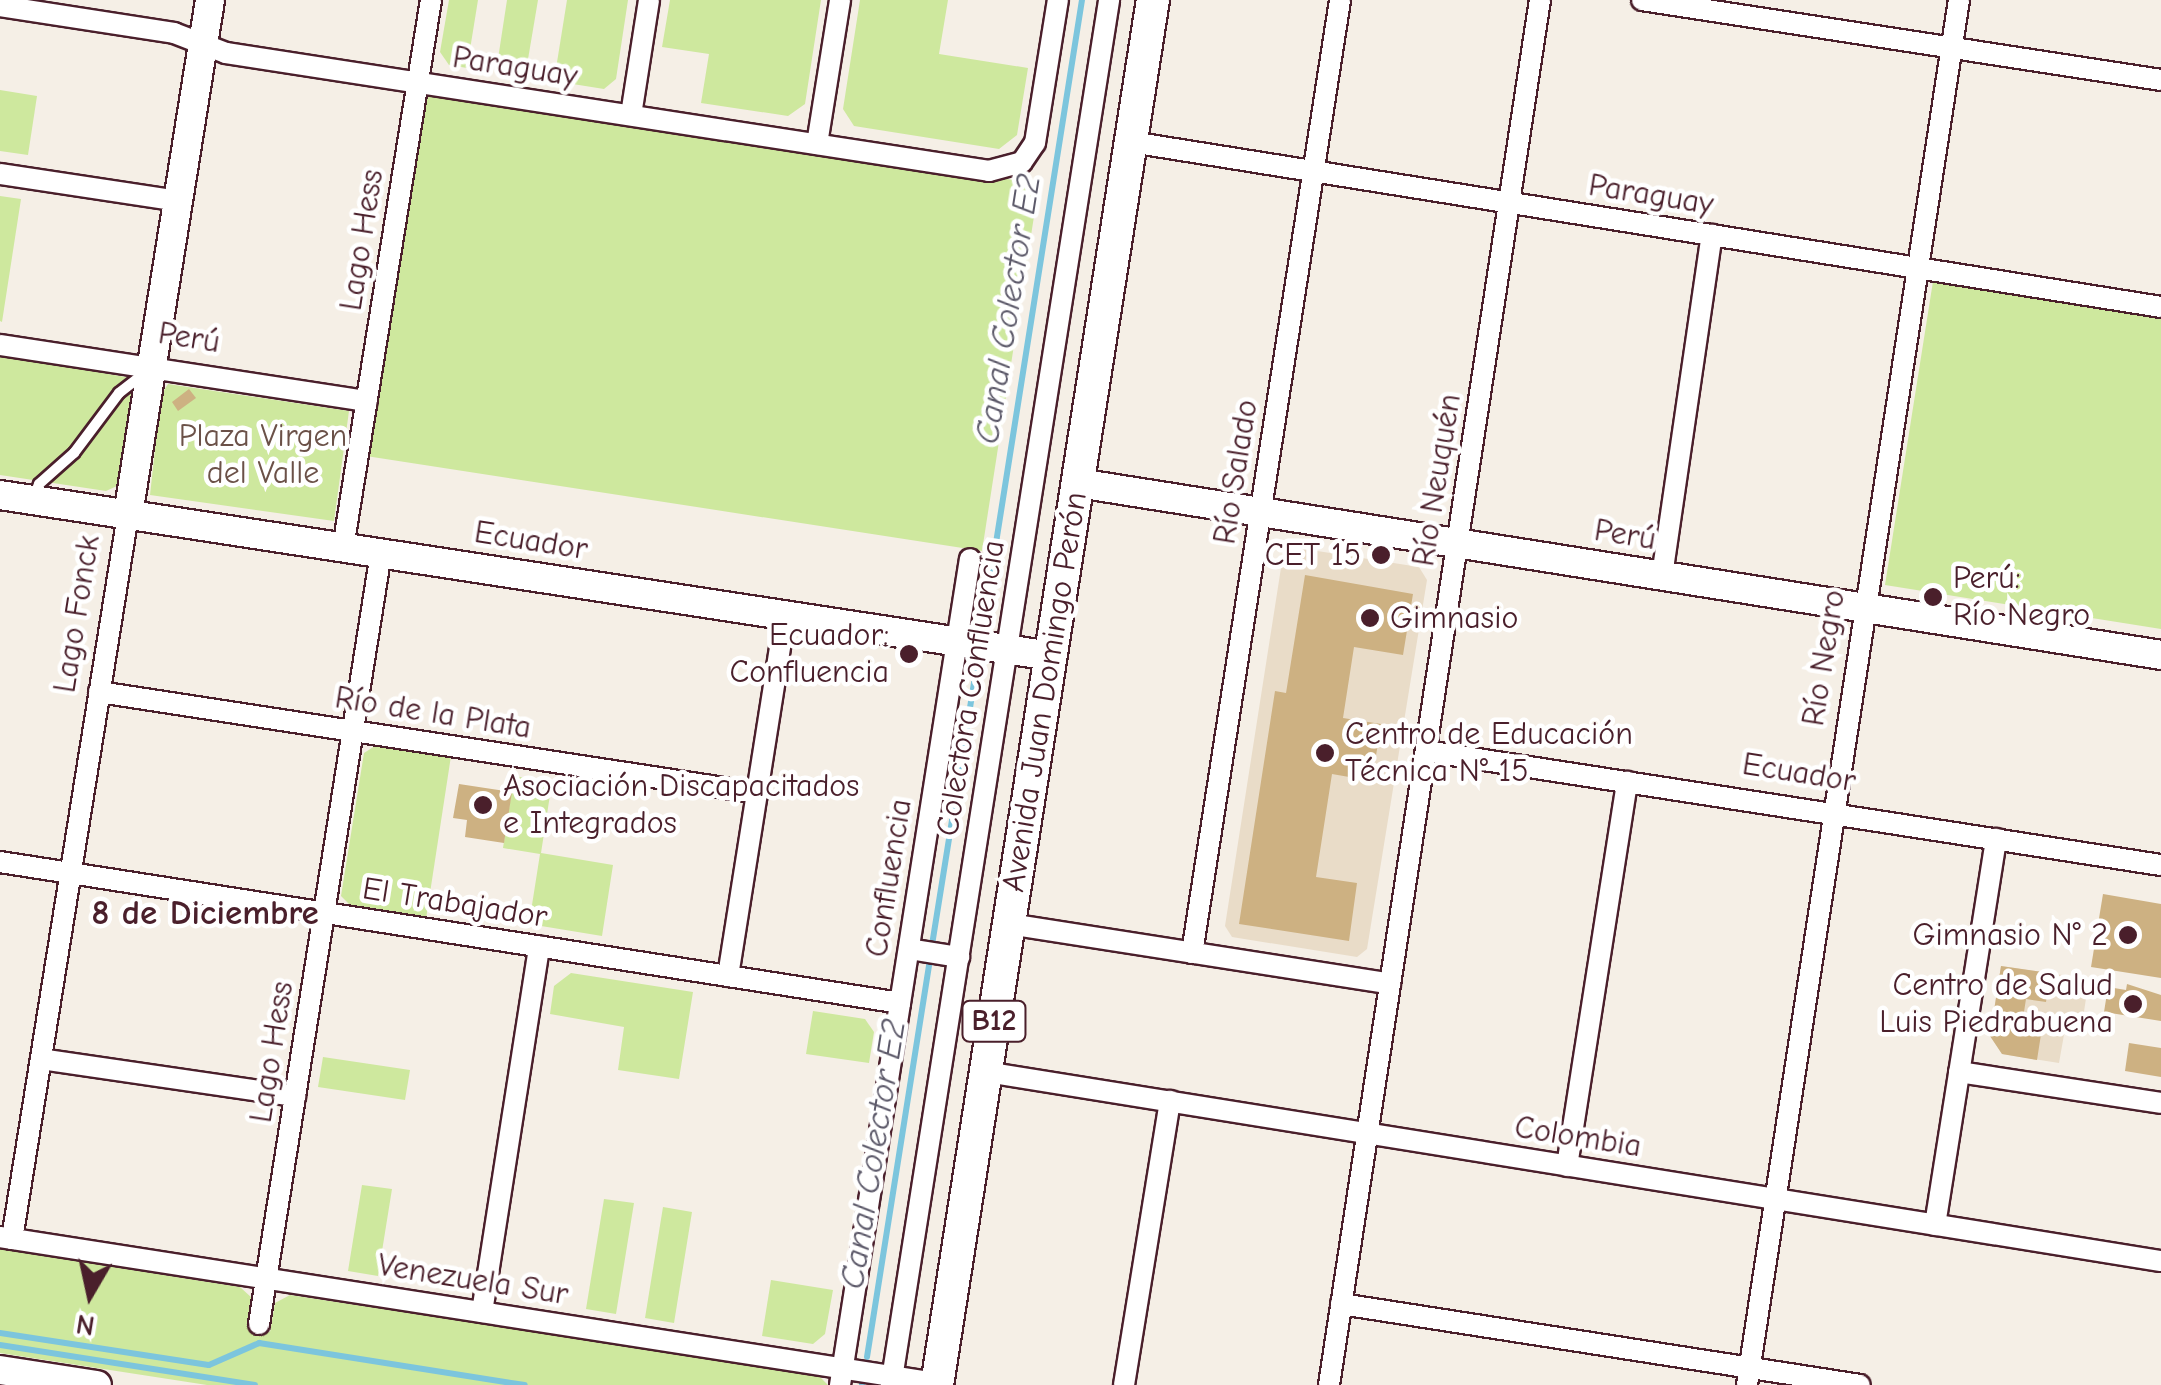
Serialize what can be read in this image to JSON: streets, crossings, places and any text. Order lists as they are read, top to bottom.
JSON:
{
  "streets": {
    "main road": ["Avenida Juan Domingo Perón", "B12"],
    "street": [
      "Paraguay",
      "Lago Hess",
      "Perú",
      "Río Salado",
      "Río Neuquén",
      "Ecuador",
      "Lago Fonck",
      "Río Negro",
      "Colectora Confluencia",
      "Río de la Plata",
      "Confluencia",
      "El Trabajador",
      "Colombia",
      "Venezuela Sur"
    ]
  },
  "crossings": [
    ["Paraguay", "Lago Hess"],
    ["Paraguay", "Río Salado"],
    ["Paraguay", "Río Neuquén"],
    ["Paraguay", "Lago Fonck"],
    ["Paraguay", "Río Negro"],
    ["Paraguay", "Avenida Juan Domingo Perón"],
    ["Lago Hess", "Perú"],
    ["Lago Hess", "Ecuador"],
    ["Lago Hess", "Río de la Plata"],
    ["Lago Hess", "El Trabajador"],
    ["Lago Hess", "Venezuela Sur"],
    ["Perú", "Río Salado"],
    ["Perú", "Río Neuquén"],
    ["Perú", "Lago Fonck"],
    ["Perú", "Río Negro"],
    ["Perú", "Avenida Juan Domingo Perón"],
    ["Río Neuquén", "Ecuador"],
    ["Río Neuquén", "Colombia"],
    ["Ecuador", "Lago Fonck"],
    ["Ecuador", "Río Negro"],
    ["Ecuador", "Colectora Confluencia"],
    ["Ecuador", "Avenida Juan Domingo Perón"],
    ["Ecuador", "Confluencia"],
    ["Lago Fonck", "Río de la Plata"],
    ["Lago Fonck", "El Trabajador"],
    ["Lago Fonck", "Venezuela Sur"],
    ["Río Negro", "Colombia"],
    ["Colectora Confluencia", "Venezuela Sur"],
    ["Avenida Juan Domingo Perón", "Colombia"],
    ["Avenida Juan Domingo Perón", "Venezuela Sur"],
    ["Confluencia", "El Trabajador"],
    ["Confluencia", "Venezuela Sur"]
  ],
  "districts": ["8 de Diciembre"],
  "water": ["Canal Colector E2"],
  "parks": ["Plaza Virgen del Valle"],
  "places": [
    "CET 15",
    "Perú: Río Negro",
    "Gimnasio",
    "Ecuador: Confluencia",
    "Centro de Educación Técnica N° 15",
    "Asociación Discapacitados e Integrados",
    "Gimnasio N° 2",
    "Centro de Salud Luis Piedrabuena"
  ],
  "north": "bottom"
}
